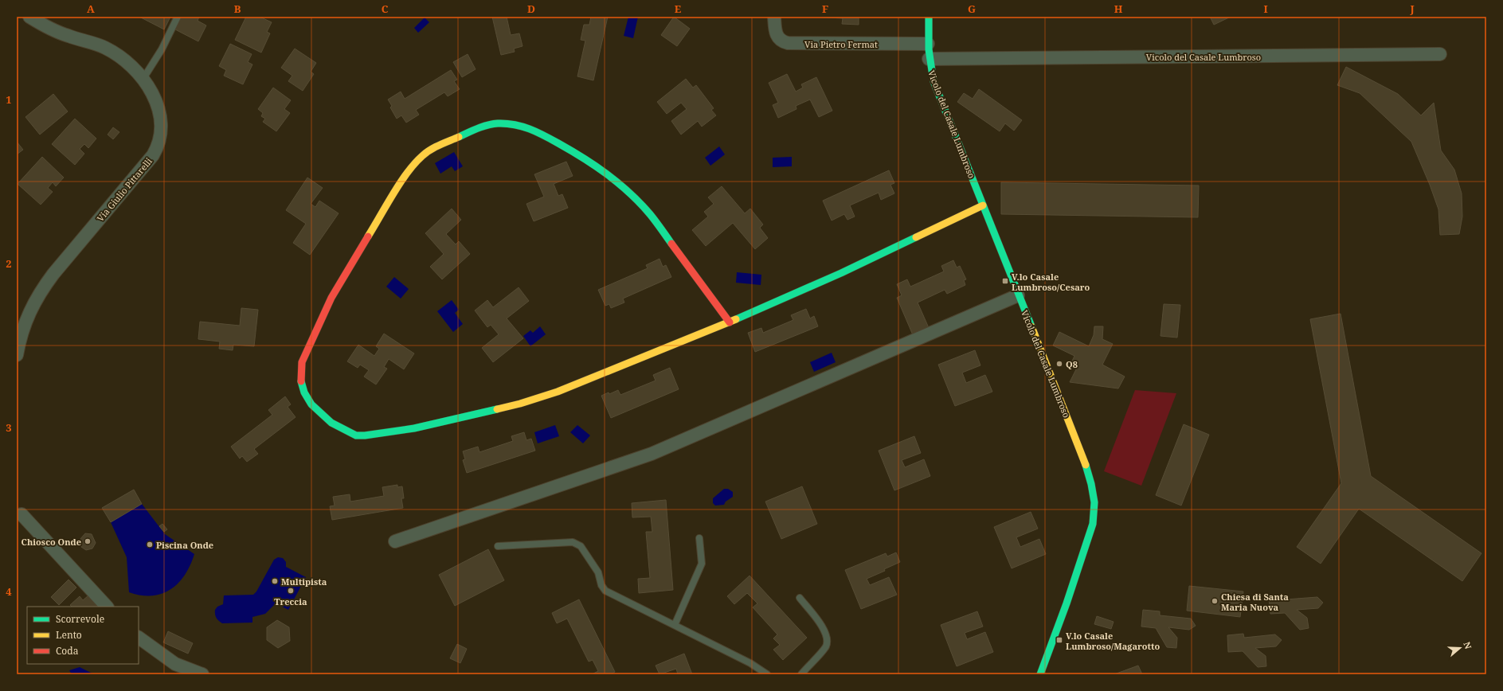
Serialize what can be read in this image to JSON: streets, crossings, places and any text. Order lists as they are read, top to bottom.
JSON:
{
  "streets": {
    "street": ["Via Pietro Fermat", "Vicolo del Casale Lumbroso", "Via Giulio Pittarelli"]
  },
  "crossings": [
    ["Via Pietro Fermat", "Vicolo del Casale Lumbroso"]
  ],
  "places": {
    "transit": ["V.lo Casale Lumbroso/Cesaro", "V.lo Casale Lumbroso/Magarotto"],
    "other": [
      "Q8",
      "Chiosco Onde",
      "Piscina Onde",
      "Multipista",
      "Treccia",
      "Chiesa di Santa Maria Nuova"
    ]
  },
  "legend": ["Scorrevole", "Lento", "Coda"],
  "north": "right",
  "grid": {
    "columns": [
      "A",
      "B",
      "C",
      "D",
      "E",
      "F",
      "G",
      "H",
      "I",
      "J"
    ],
    "rows": [
      "1",
      "2",
      "3",
      "4"
    ]
  }
}
